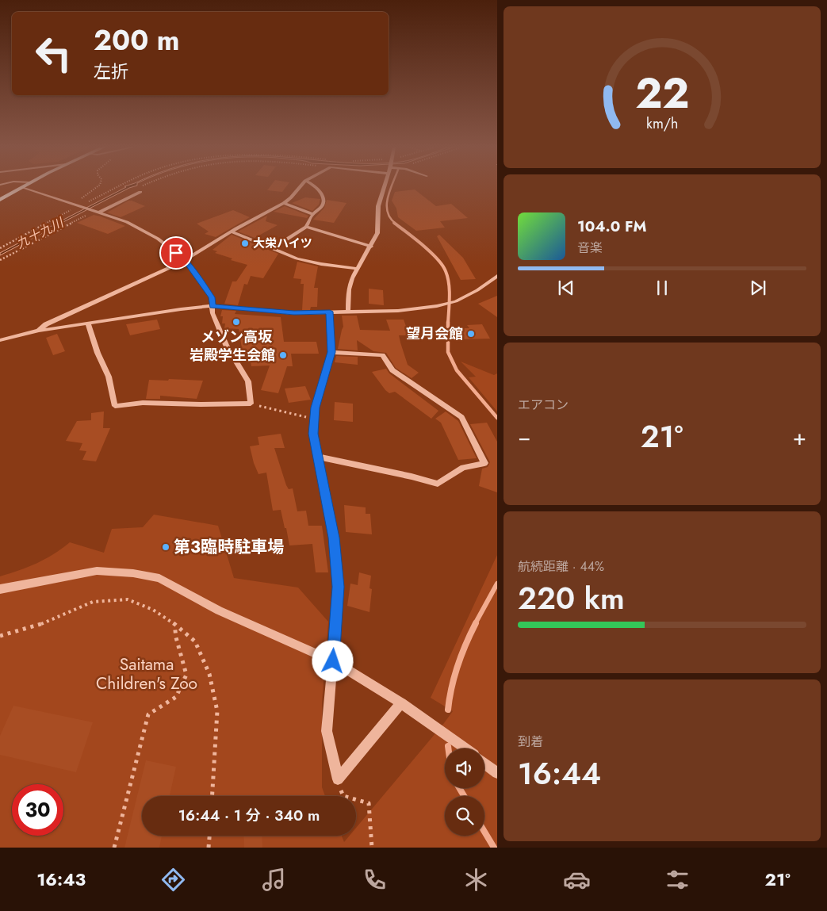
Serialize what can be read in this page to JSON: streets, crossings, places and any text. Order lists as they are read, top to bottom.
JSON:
{
  "water": ["九十九川"],
  "parks": ["Saitama Children's Zoo"],
  "places": [
    "大栄ハイツ",
    "メゾン高坂",
    "望月会館",
    "岩殿学生会館",
    "第３臨時駐車場"
  ],
  "page": {
    "turn": ["200 m", "左折"],
    "song": ["104.0 FM", "音楽"],
    "tile": [
      "エアコン",
      ["航続距離 · 44%", "220 km"],
      ["到着", "16:44"]
    ],
    "heat": ["−", "21°", "+"],
    "limit": "30",
    "trip": "16:44 · 1 分 · 340 m",
    "tabs": ["16:43", "21°"],
    "gauge": ["22", "km/h"]
  }
}
